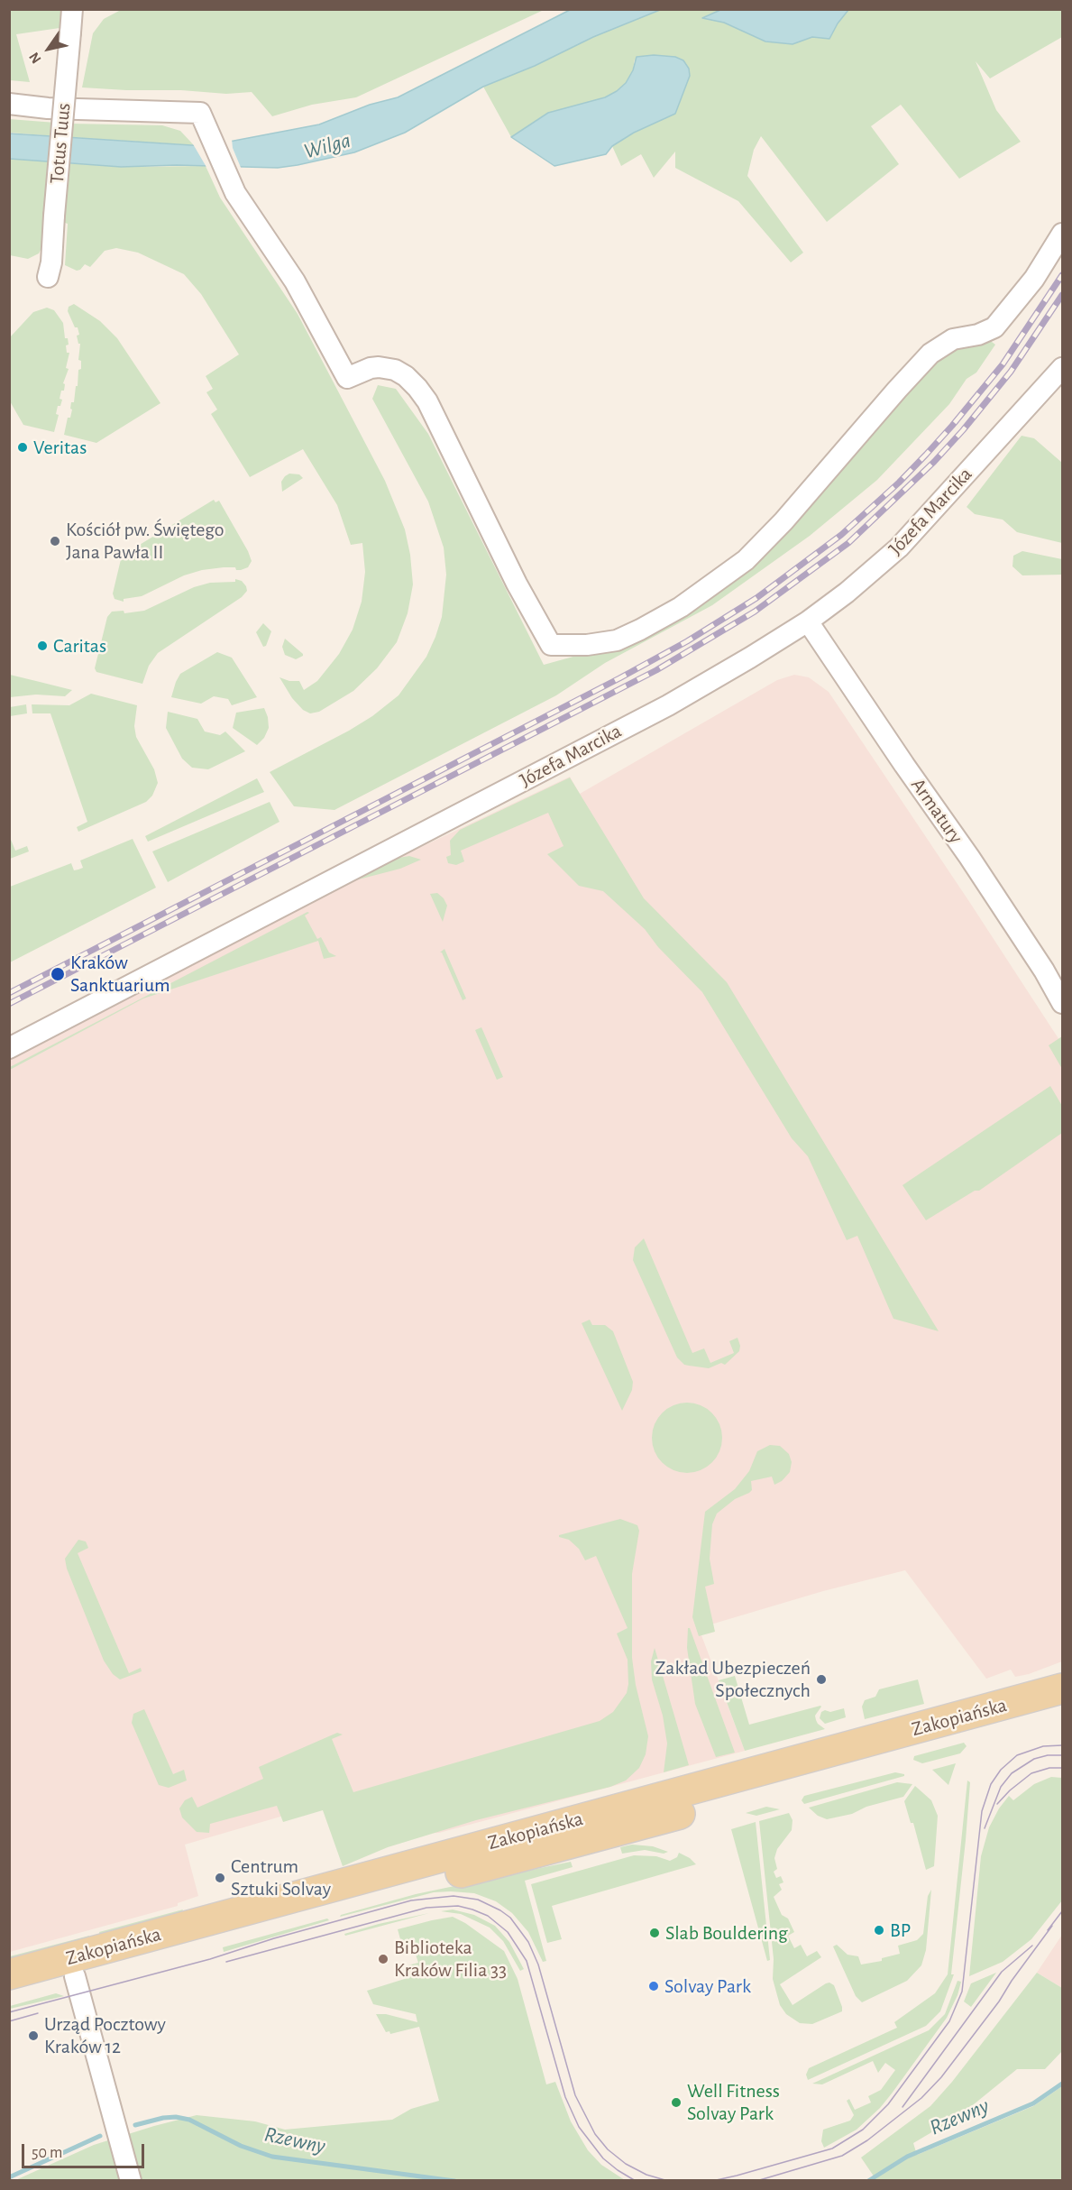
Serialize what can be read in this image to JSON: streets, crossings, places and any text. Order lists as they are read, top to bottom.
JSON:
{
  "streets": {
    "main road": ["Zakopiańska"],
    "street": ["Totus Tuus", "Józefa Marcika", "Armatury"]
  },
  "crossings": [
    ["Józefa Marcika", "Armatury"]
  ],
  "water": ["Wilga", "Rzewny"],
  "places": [
    "Veritas",
    "Kościół pw. Świętego Jana Pawła II",
    "Caritas",
    "Kraków Sanktuarium",
    "Zakład Ubezpieczeń Społecznych",
    "Centrum Sztuki Solvay",
    "BP",
    "Slab Bouldering",
    "Biblioteka Kraków Filia 33",
    "Solvay Park",
    "Urząd Pocztowy Kraków 12",
    "Well Fitness Solvay Park"
  ],
  "scale_bar": "50 m",
  "north": "bottom left"
}
